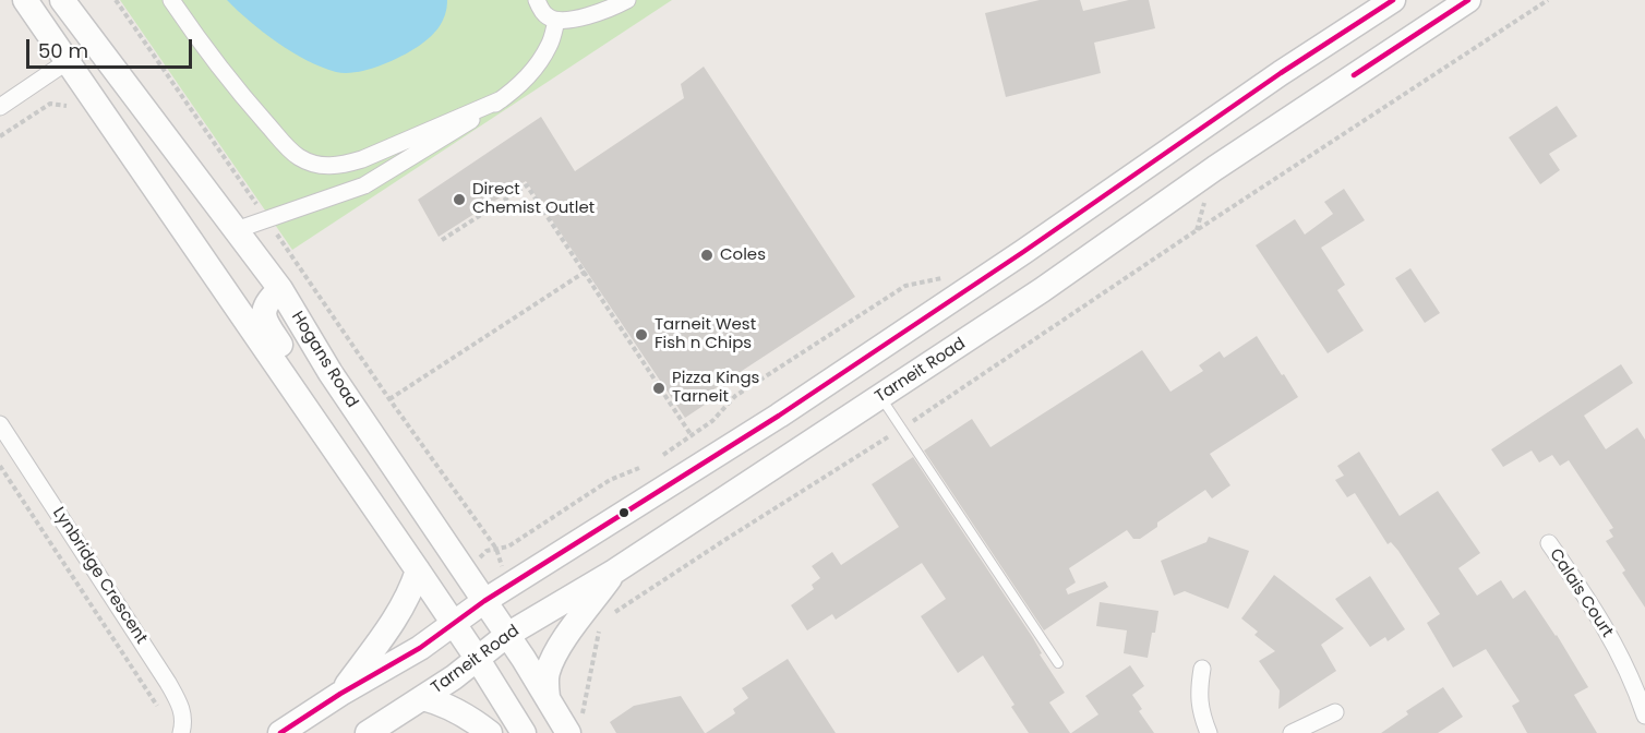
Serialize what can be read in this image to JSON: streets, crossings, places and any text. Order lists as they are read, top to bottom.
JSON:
{
  "streets": {
    "main road": ["Hogans Road", "Tarneit Road"],
    "street": ["Lynbridge Crescent", "Calais Court"]
  },
  "crossings": [
    ["Hogans Road", "Tarneit Road"]
  ],
  "places": [
    "Direct Chemist Outlet",
    "Coles",
    "Tarneit West Fish n Chips",
    "Pizza Kings Tarneit"
  ],
  "scale_bar": "50 m"
}
